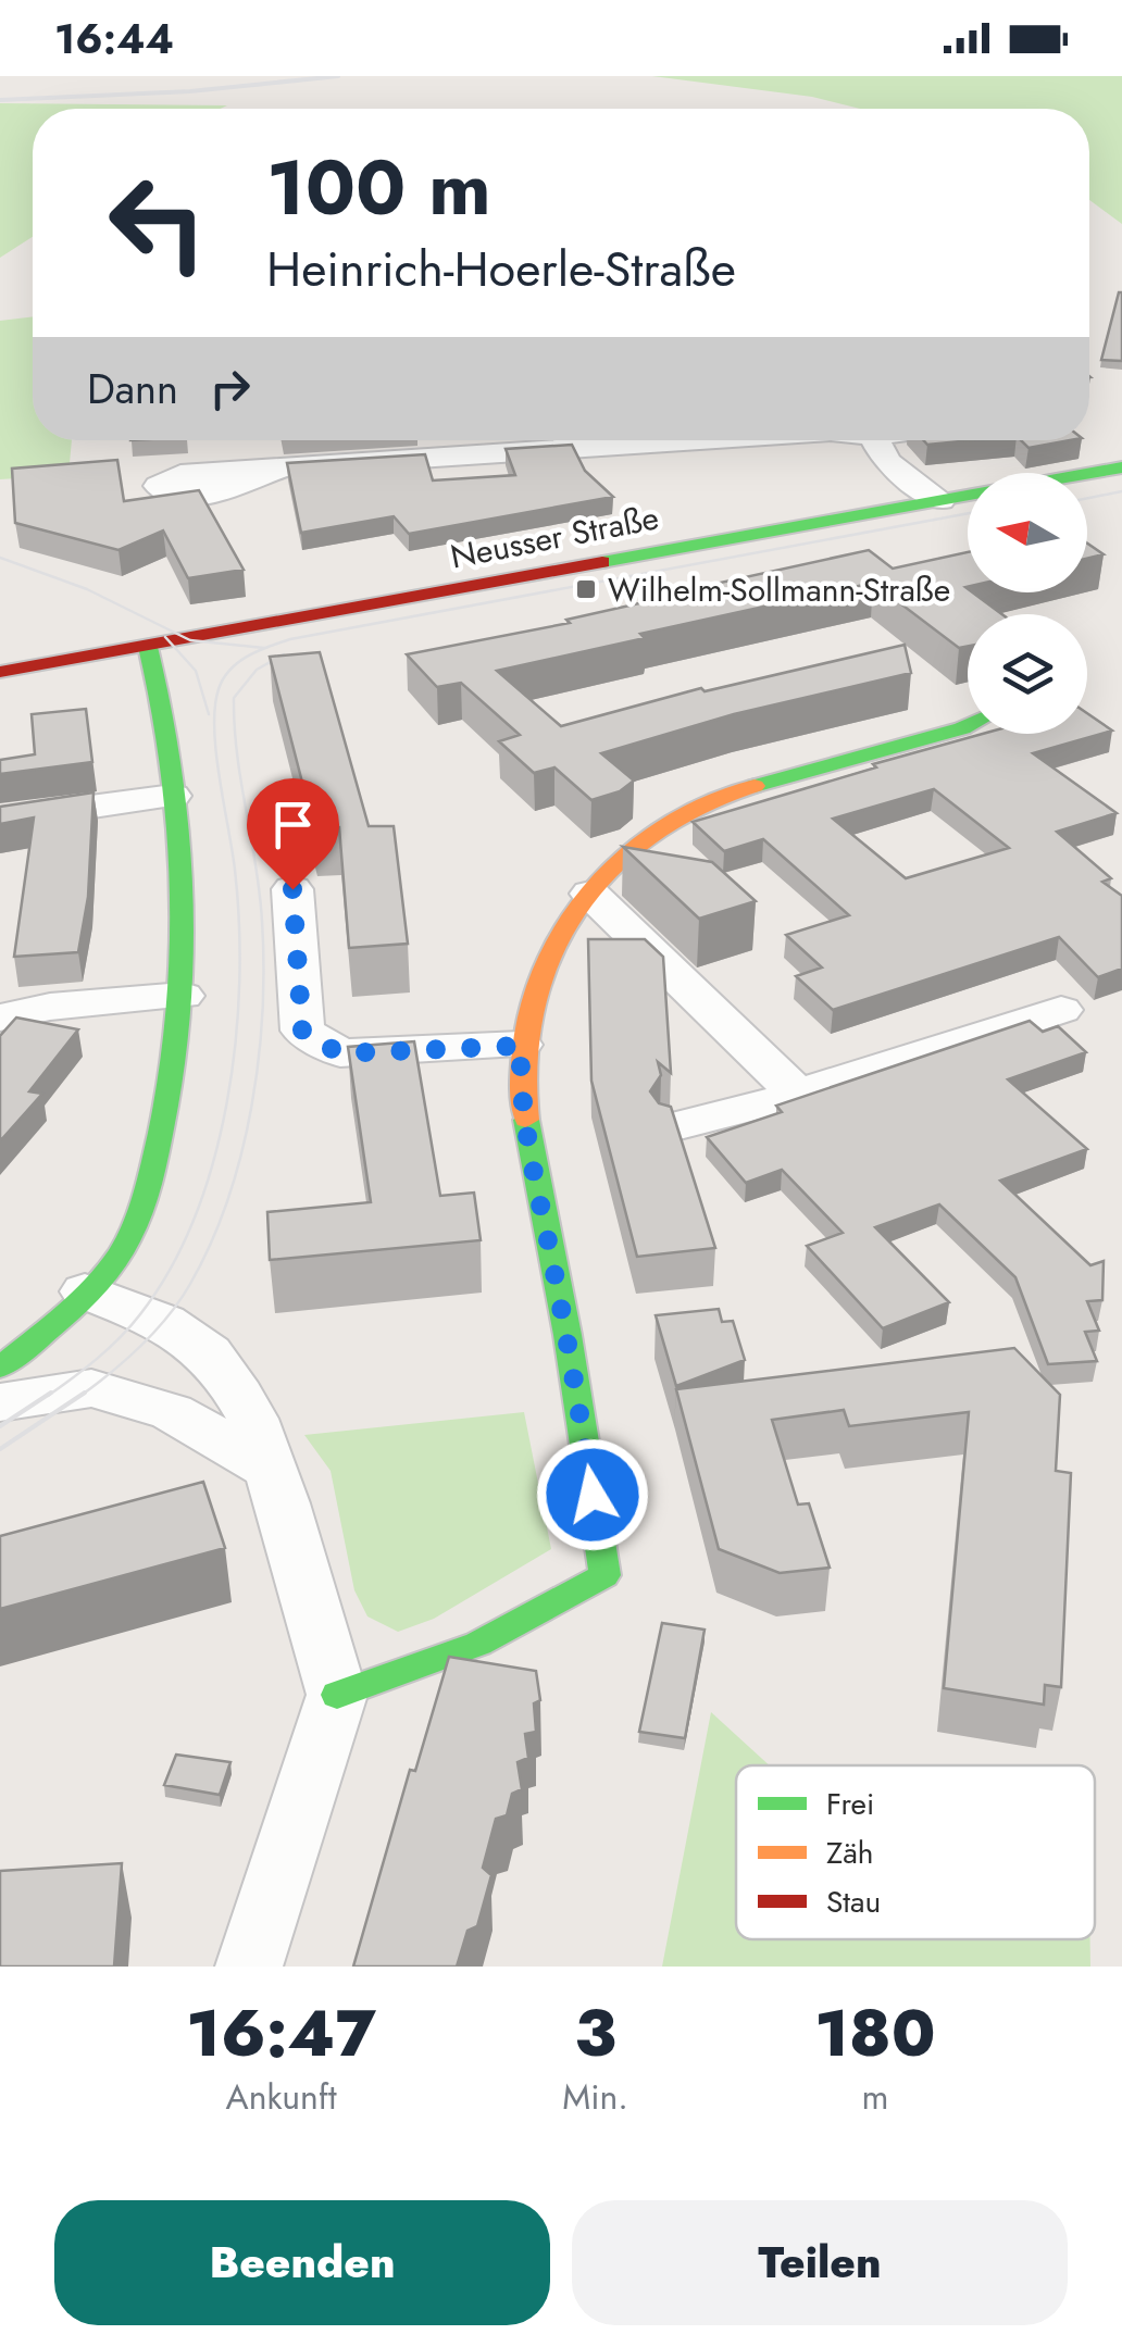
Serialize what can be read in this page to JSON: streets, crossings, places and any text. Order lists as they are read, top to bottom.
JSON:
{
  "streets": {
    "street": ["Neusser Straße"]
  },
  "places": {
    "transit": ["Wilhelm-Sollmann-Straße"]
  },
  "legend": ["Frei", "Zäh", "Stau"],
  "north": "left",
  "page": {
    "status": "16:44",
    "turn": ["100 m", "Heinrich-Hoerle-Straße"],
    "then": "Dann",
    "eta": [
      "16:47",
      "Ankunft",
      "3",
      "Min.",
      "180",
      "m"
    ],
    "buttons": ["Beenden", "Teilen"]
  }
}
